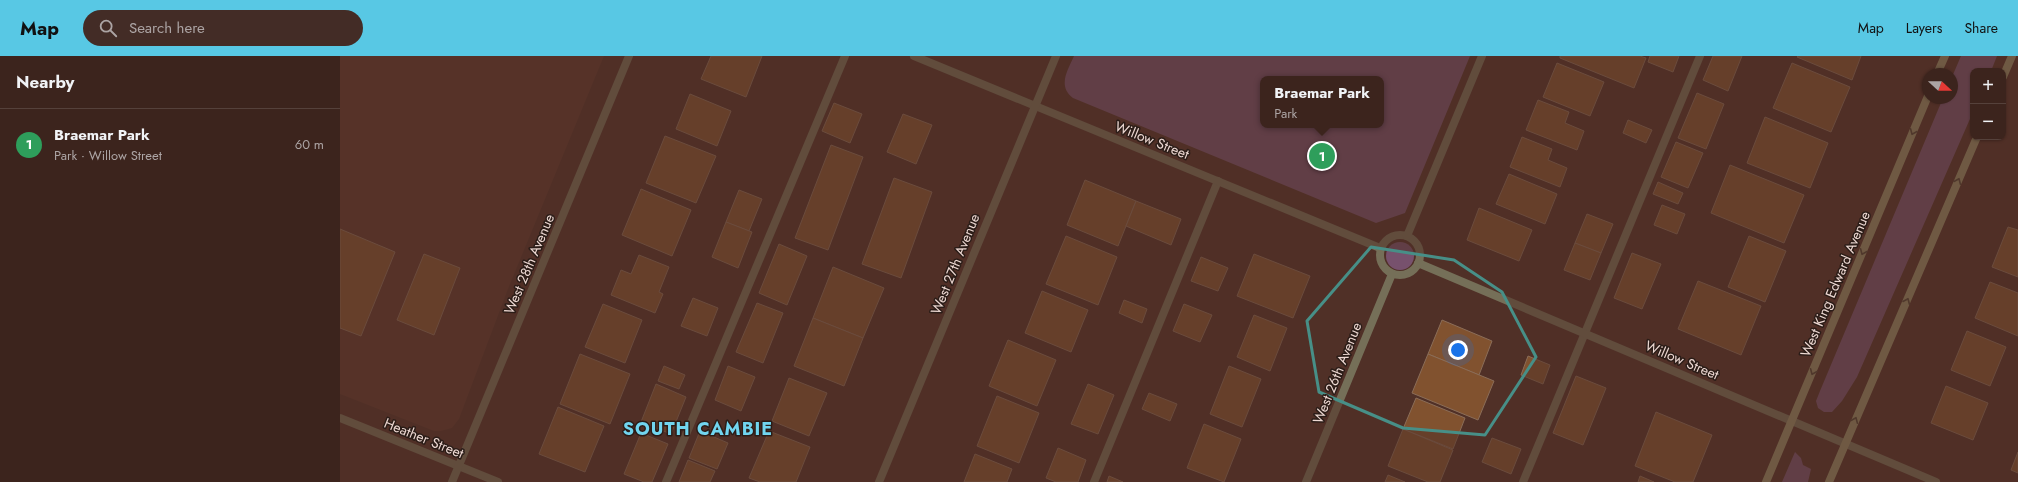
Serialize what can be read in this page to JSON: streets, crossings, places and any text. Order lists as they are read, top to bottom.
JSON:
{
  "streets": {
    "main road": ["West King Edward Avenue"],
    "street": [
      "Willow Street",
      "West 28th Avenue",
      "West 27th Avenue",
      "West 26th Avenue",
      "Heather Street"
    ]
  },
  "crossings": [
    ["Willow Street", "West 27th Avenue"],
    ["Willow Street", "West King Edward Avenue"],
    ["Willow Street", "West 26th Avenue"],
    ["West 28th Avenue", "Heather Street"]
  ],
  "districts": ["SOUTH CAMBIE"],
  "north": "right",
  "page": {
    "header": "Map",
    "search": "Search here",
    "nav": ["Map", "Layers", "Share"],
    "heading": "Nearby",
    "map_buttons": ["+", "−"],
    "popup": ["Braemar Park", "Park"],
    "list": [
      {
        "mark": "1",
        "name": "Braemar Park",
        "note": "Park · Willow Street",
        "value": "60 m"
      }
    ],
    "pins": "1"
  }
}
